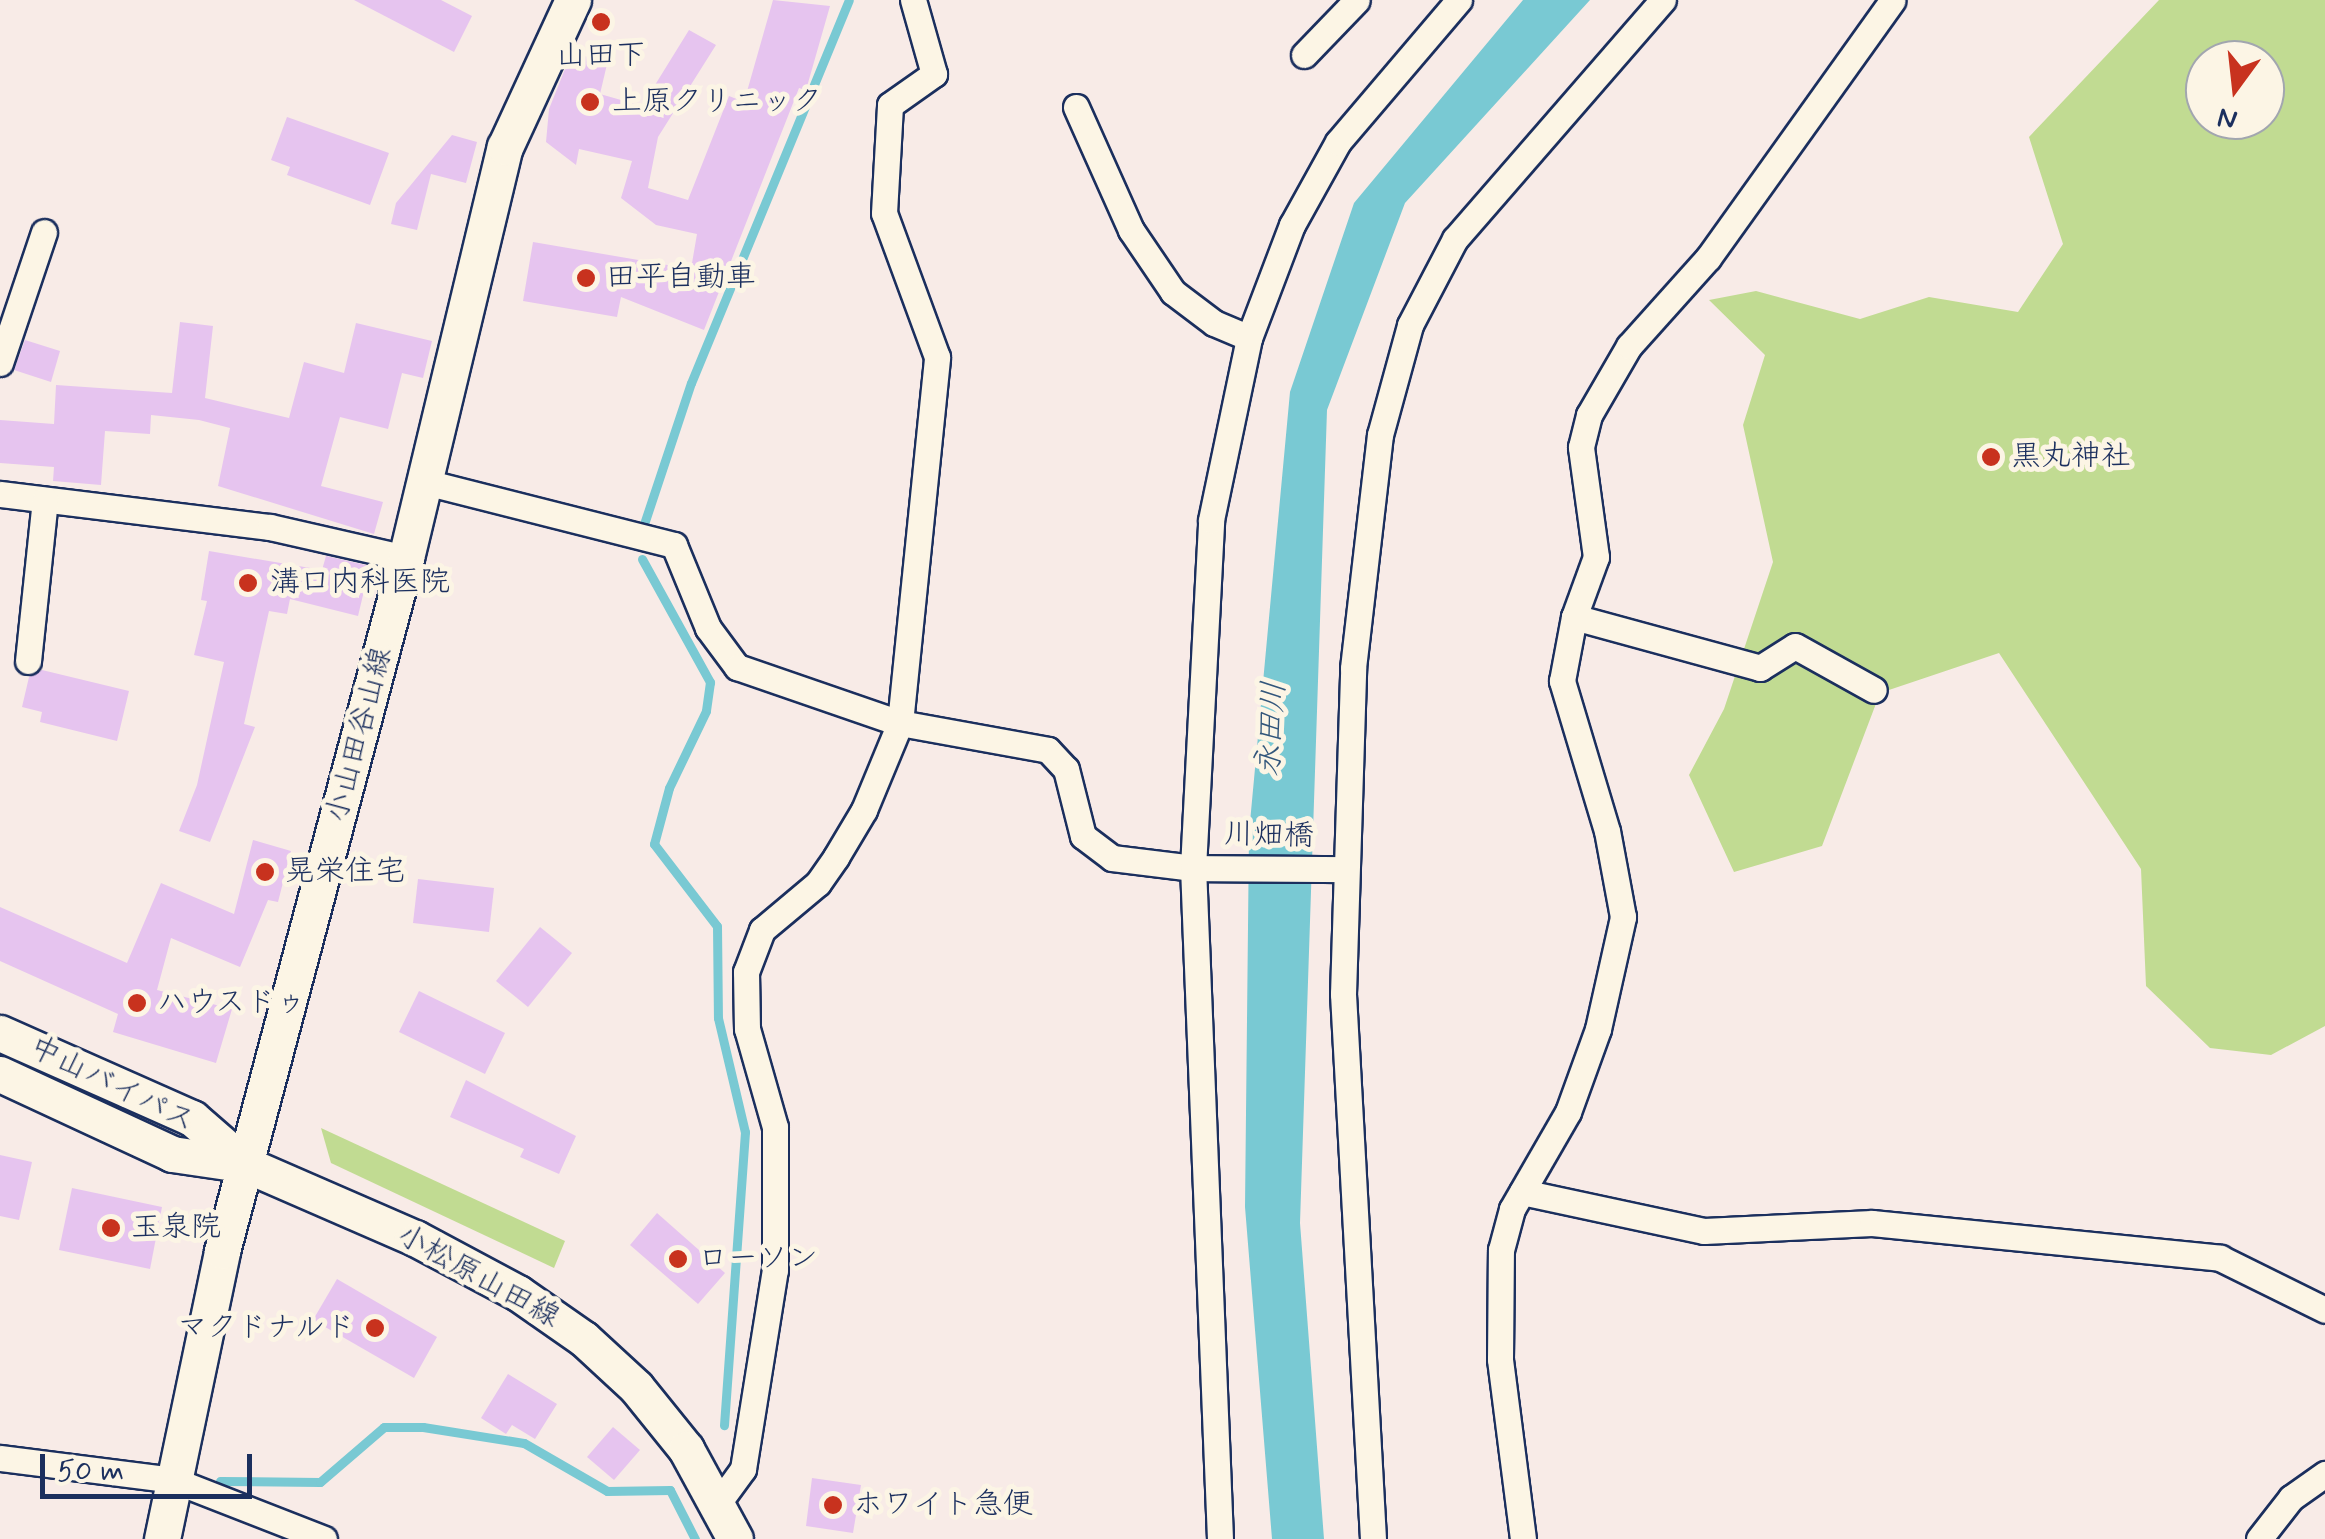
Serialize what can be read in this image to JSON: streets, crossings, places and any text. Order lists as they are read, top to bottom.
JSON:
{
  "streets": {
    "main road": ["小山田谷山線", "中山バイパス", "小松原山田線"],
    "street": ["川畑橋"]
  },
  "crossings": [
    ["小山田谷山線", "川畑橋"],
    ["小山田谷山線", "中山バイパス"],
    ["小山田谷山線", "小松原山田線"],
    ["中山バイパス", "小松原山田線"]
  ],
  "water": ["永田川"],
  "places": [
    "山田下",
    "上原クリニック",
    "田平自動車",
    "黒丸神社",
    "溝口内科医院",
    "晃栄住宅",
    "ハウスドゥ",
    "玉泉院",
    "ローソン",
    "マクドナルド",
    "ホワイト急便"
  ],
  "scale_bar": "50 m",
  "north": "bottom"
}
